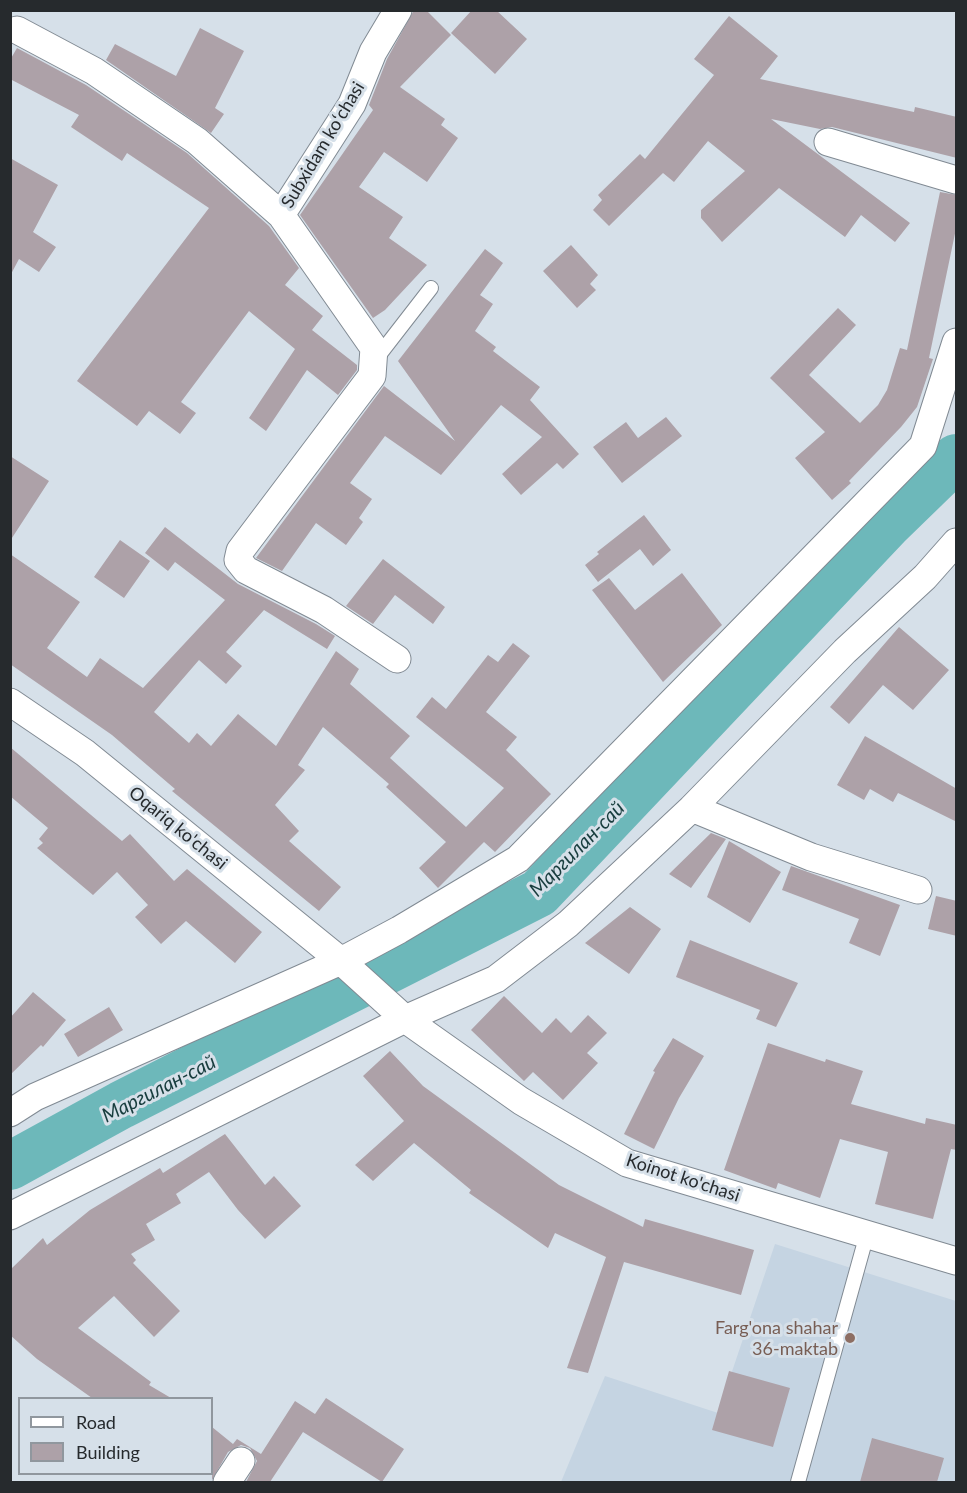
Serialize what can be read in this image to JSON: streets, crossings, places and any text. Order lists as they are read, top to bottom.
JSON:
{
  "streets": {
    "street": ["Subxidam koʻchasi", "Oqariq ko'chasi", "Koinot ko'chasi"]
  },
  "crossings": [
    ["Oqariq ko'chasi", "Koinot ko'chasi"]
  ],
  "water": ["Маргилан-сай"],
  "places": ["Farg'ona shahar 36-maktab"],
  "legend": ["Road", "Building"]
}
